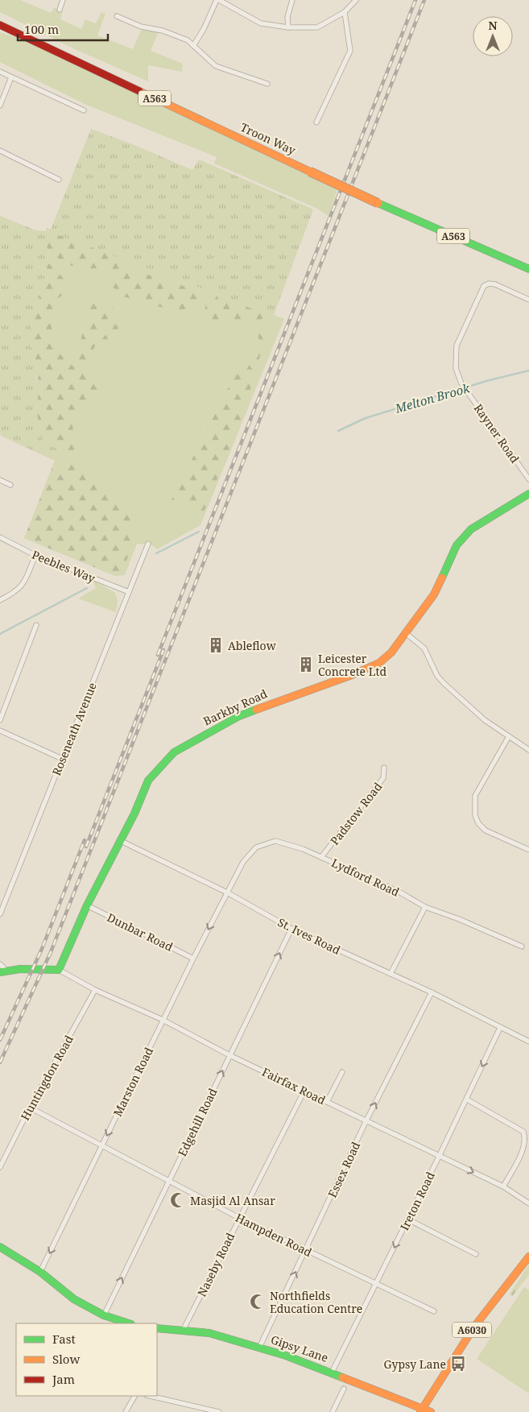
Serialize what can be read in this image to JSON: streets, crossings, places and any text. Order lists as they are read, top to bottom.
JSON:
{
  "streets": {
    "main road": [
      "A563",
      "Troon Way",
      "Barkby Road",
      "A6030",
      "Gipsy Lane"
    ],
    "street": [
      "Rayner Road",
      "Peebles Way",
      "Roseneath Avenue",
      "Padstow Road",
      "Lydford Road",
      "Dunbar Road",
      "St. Ives Road",
      "Huntingdon Road",
      "Marston Road",
      "Fairfax Road",
      "Edgehill Road",
      "Essex Road",
      "Ireton Road",
      "Hampden Road",
      "Naseby Road"
    ]
  },
  "crossings": [
    ["Peebles Way", "Roseneath Avenue"],
    ["Barkby Road", "Dunbar Road"],
    ["Barkby Road", "St. Ives Road"],
    ["Barkby Road", "Fairfax Road"],
    ["Padstow Road", "Lydford Road"],
    ["Lydford Road", "St. Ives Road"],
    ["Lydford Road", "Marston Road"],
    ["Dunbar Road", "Marston Road"],
    ["St. Ives Road", "Marston Road"],
    ["St. Ives Road", "Edgehill Road"],
    ["St. Ives Road", "Essex Road"],
    ["St. Ives Road", "Ireton Road"],
    ["Huntingdon Road", "Fairfax Road"],
    ["Huntingdon Road", "Hampden Road"],
    ["Marston Road", "Fairfax Road"],
    ["Marston Road", "Hampden Road"],
    ["Fairfax Road", "Edgehill Road"],
    ["Fairfax Road", "Essex Road"],
    ["Fairfax Road", "Ireton Road"],
    ["Fairfax Road", "Naseby Road"],
    ["Edgehill Road", "Hampden Road"],
    ["Essex Road", "Hampden Road"],
    ["Essex Road", "Gipsy Lane"],
    ["Ireton Road", "Hampden Road"],
    ["Ireton Road", "Gipsy Lane"],
    ["Hampden Road", "Naseby Road"],
    ["Naseby Road", "Gipsy Lane"],
    ["A6030", "Gipsy Lane"]
  ],
  "one_way": [
    "Marston Road",
    "Edgehill Road",
    "Essex Road",
    "Ireton Road"
  ],
  "water": ["Melton Brook"],
  "places": {
    "building": ["Ableflow", "Leicester Concrete Ltd"],
    "mosque": ["Masjid Al Ansar", "Northfields Education Centre"],
    "bus stop": ["Gypsy Lane"]
  },
  "legend": ["Fast", "Slow", "Jam"],
  "scale_bar": "100 m",
  "north": "top"
}
